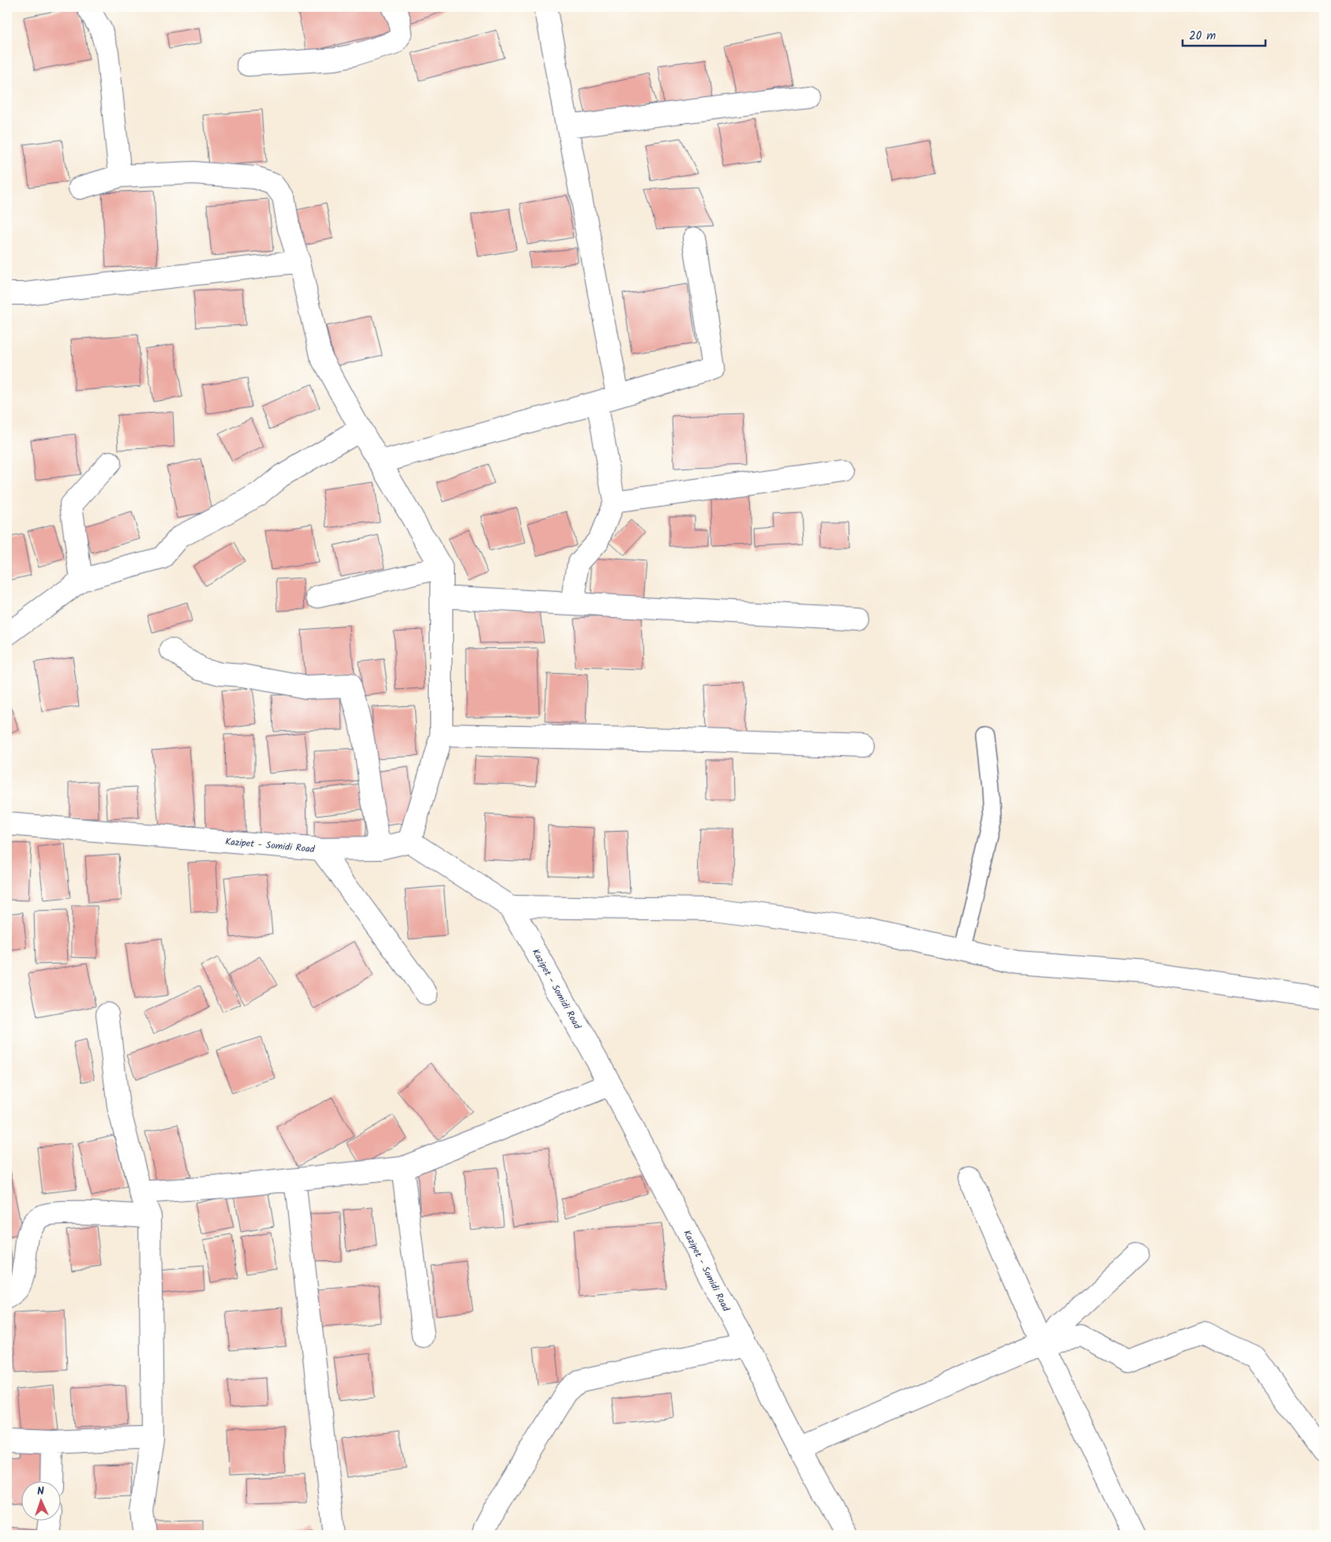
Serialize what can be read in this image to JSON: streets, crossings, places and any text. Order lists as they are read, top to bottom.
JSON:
{
  "streets": {
    "street": ["Kazipet - Somidi Road"]
  },
  "scale_bar": "20 m",
  "north": "top"
}
